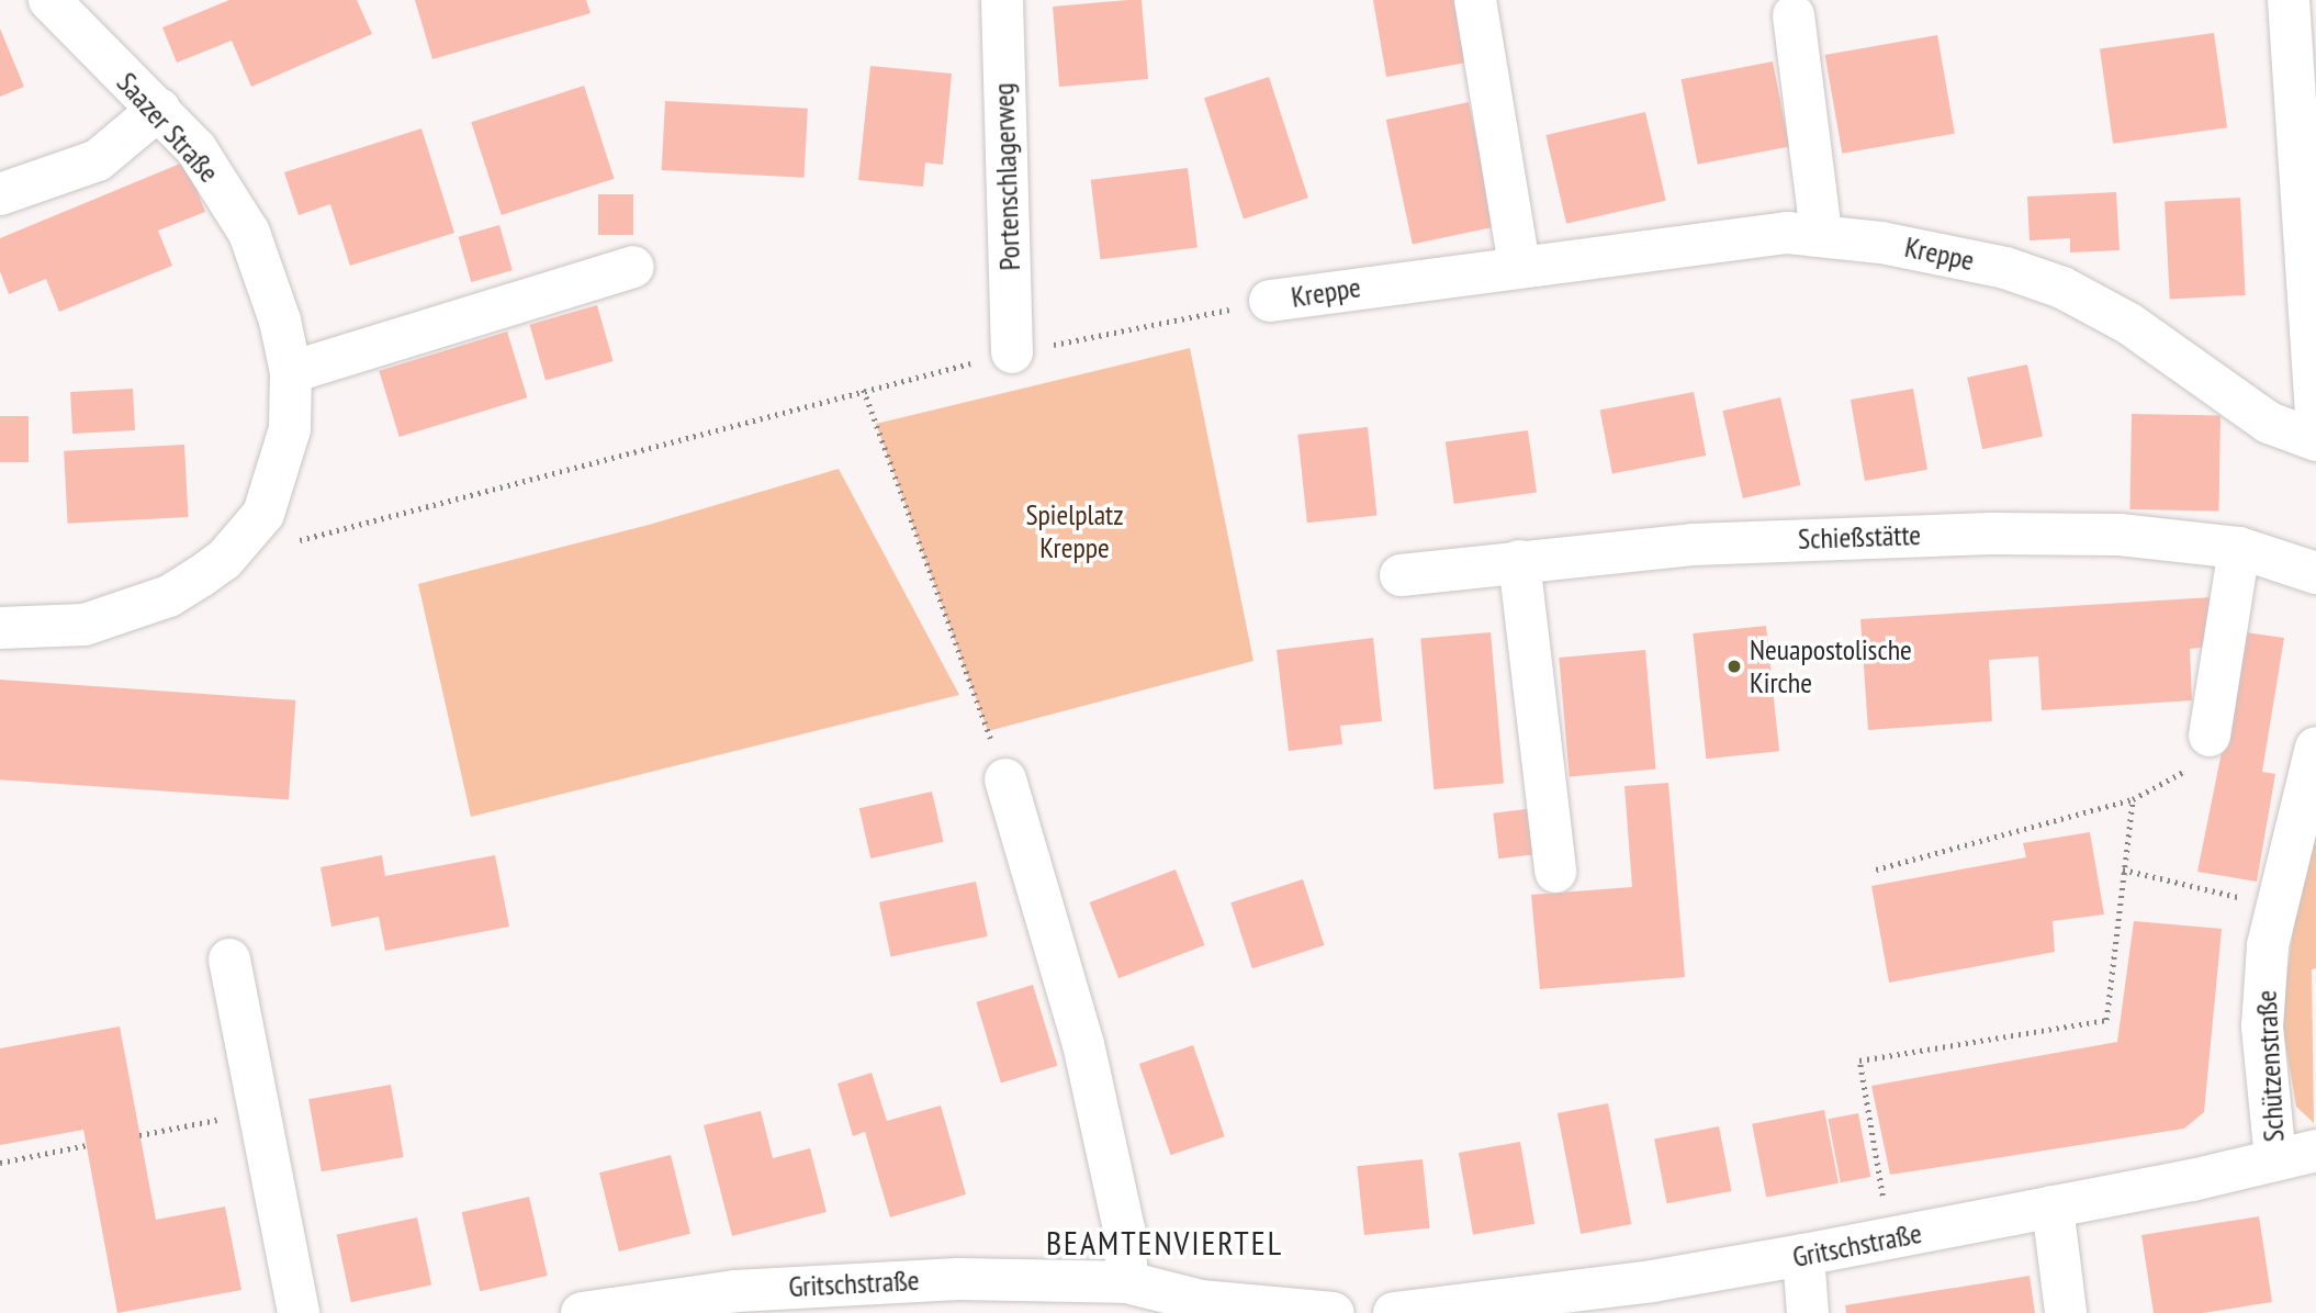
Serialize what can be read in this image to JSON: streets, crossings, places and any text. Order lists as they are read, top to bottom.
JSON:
{
  "streets": {
    "street": [
      "Saazer Straße",
      "Portenschlagerweg",
      "Kreppe",
      "Schießstätte",
      "Schützenstraße",
      "Gritschstraße"
    ]
  },
  "crossings": [
    ["Schützenstraße", "Gritschstraße"]
  ],
  "districts": ["BEAMTENVIERTEL"],
  "parks": ["Spielplatz Kreppe"],
  "places": ["Neuapostolische Kirche"]
}
